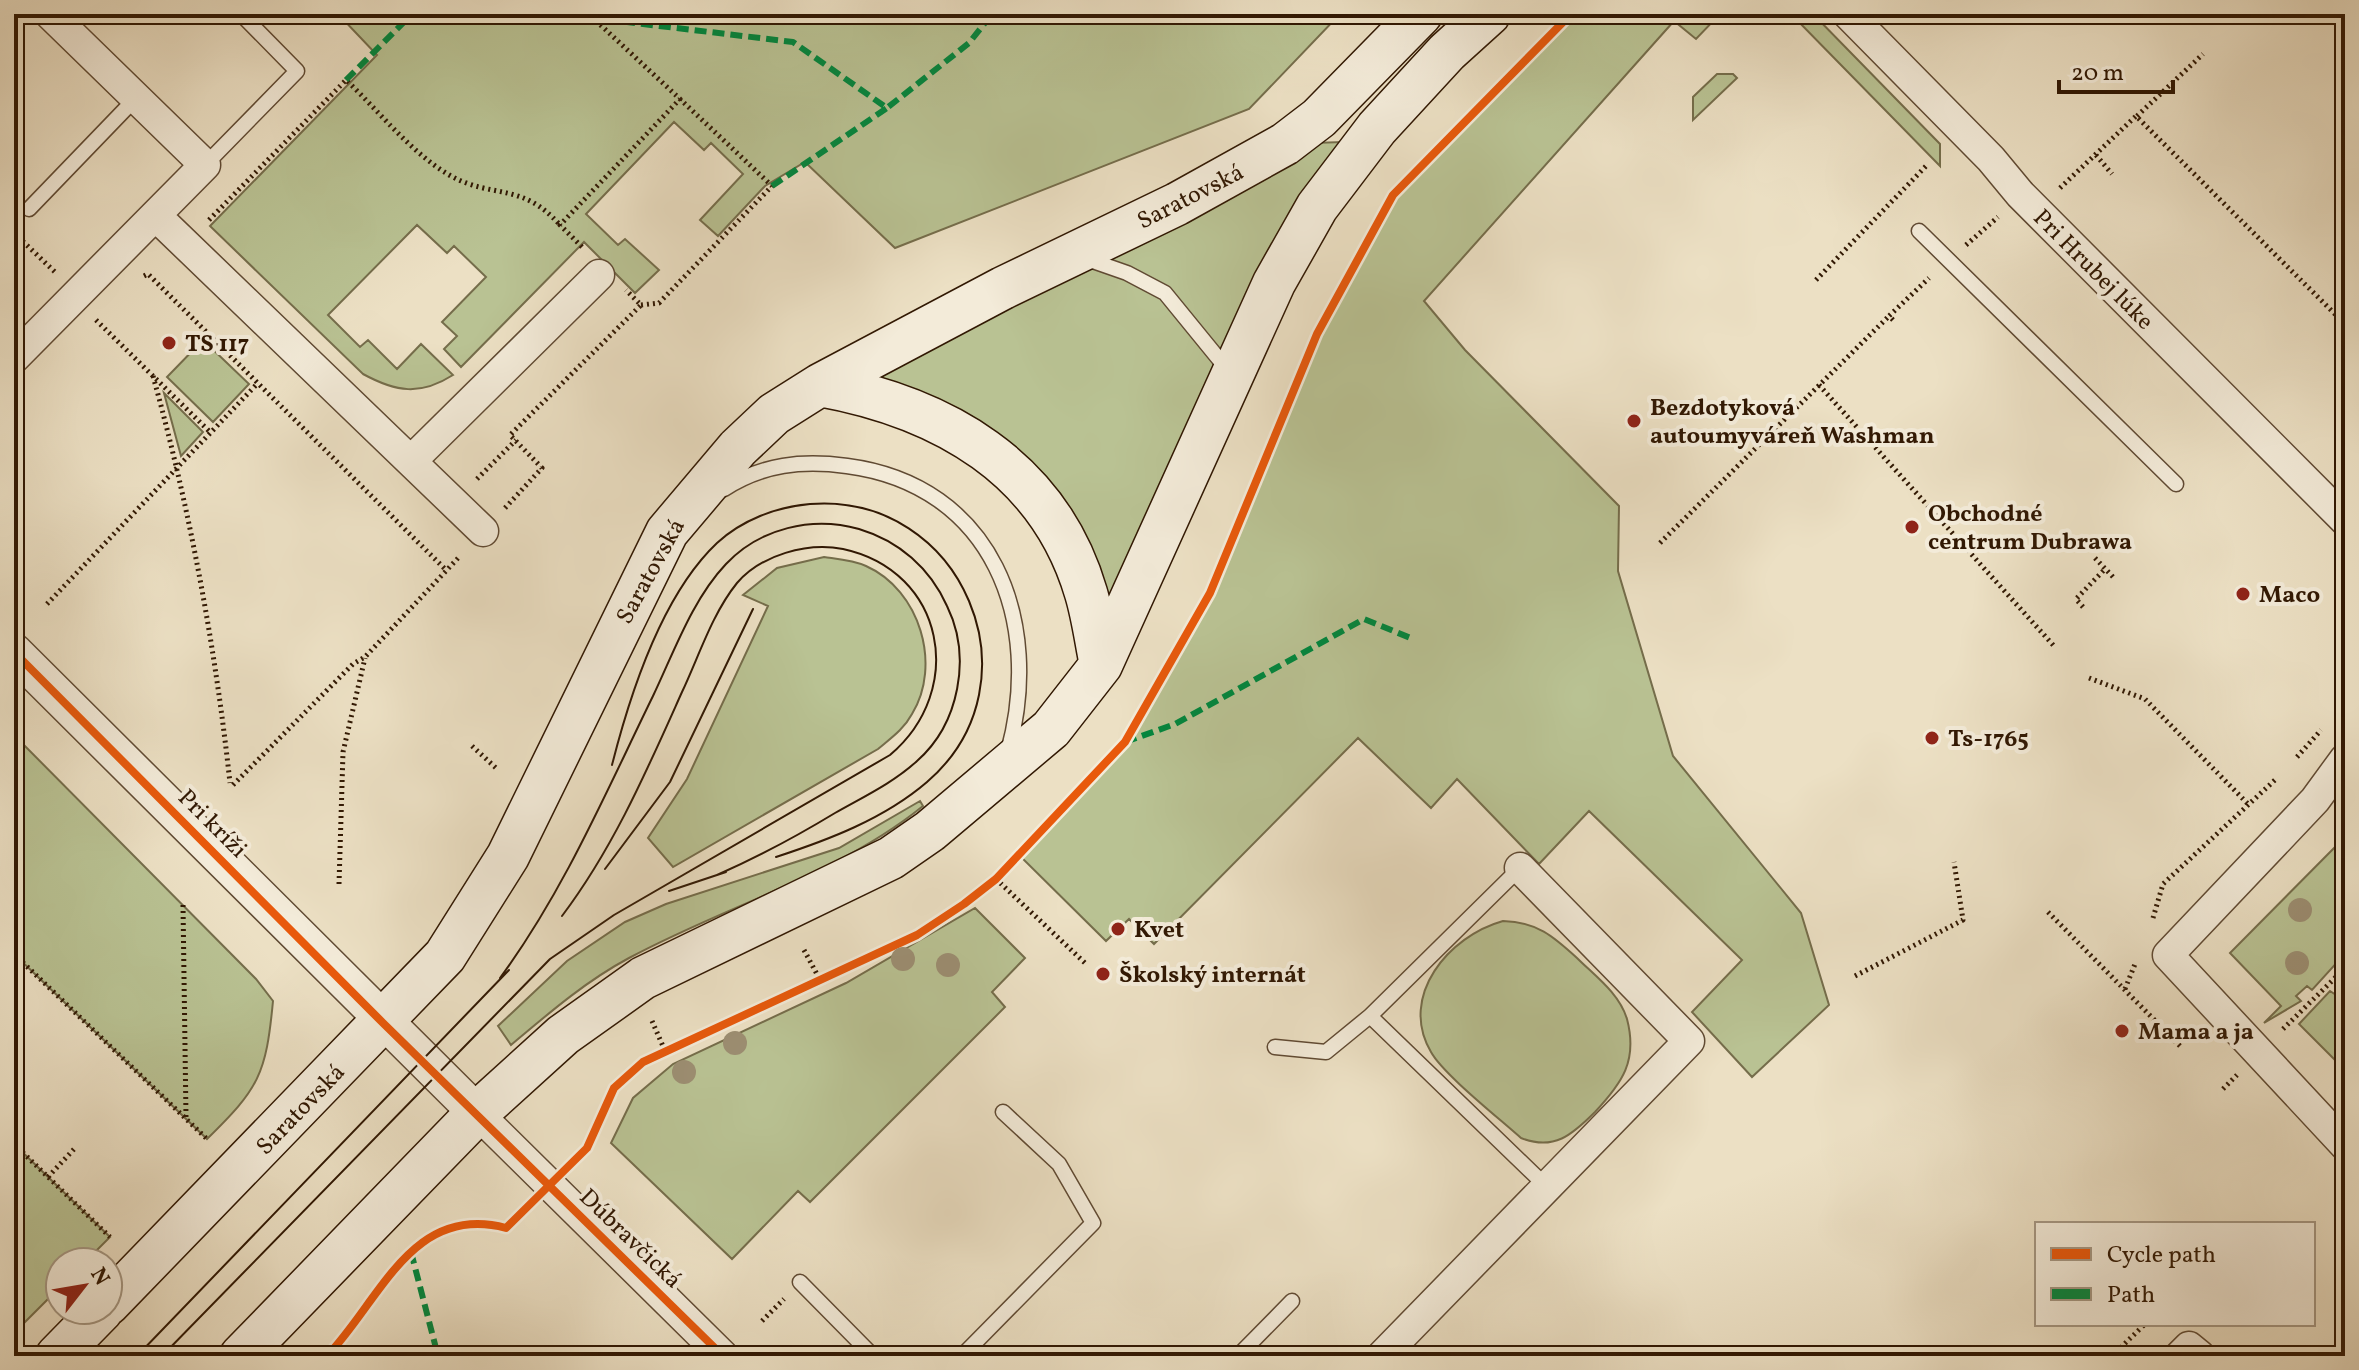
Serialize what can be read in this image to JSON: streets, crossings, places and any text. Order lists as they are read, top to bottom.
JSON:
{
  "streets": {
    "main road": ["Saratovská"],
    "street": ["Pri Hrubej lúke", "Pri kríži", "Dúbravčická"]
  },
  "crossings": [
    ["Saratovská", "Pri kríži"],
    ["Pri kríži", "Dúbravčická"]
  ],
  "places": [
    "TS 117",
    "Bezdotyková autoumyváreň Washman",
    "Obchodné centrum Dubrawa",
    "Maco",
    "Ts-1765",
    "Kvet",
    "Školský internát",
    "Mama a ja"
  ],
  "legend": ["Cycle path", "Path"],
  "scale_bar": "20 m",
  "north": "top right"
}
